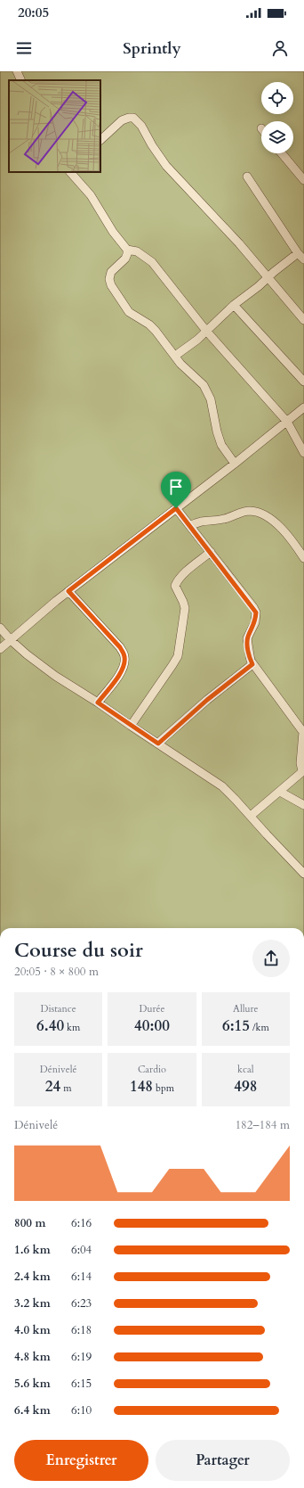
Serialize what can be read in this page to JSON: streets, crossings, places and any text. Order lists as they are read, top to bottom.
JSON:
{
  "page": {
    "status": "20:05",
    "header": "Sprintly",
    "heading": ["Course du soir", "20:05 · 8 × 800 m"],
    "stats": [
      ["Distance", "6.40 km"],
      ["Durée", "40:00"],
      ["Allure", "6:15 /km"],
      ["Dénivelé", "24 m"],
      ["Cardio", "148 bpm"],
      ["kcal", "498"]
    ],
    "chart": ["Dénivelé", "182–184 m"],
    "list": [
      {
        "name": "800 m",
        "note": "6:16"
      },
      {
        "name": "1.6 km",
        "note": "6:04"
      },
      {
        "name": "2.4 km",
        "note": "6:14"
      },
      {
        "name": "3.2 km",
        "note": "6:23"
      },
      {
        "name": "4.0 km",
        "note": "6:18"
      },
      {
        "name": "4.8 km",
        "note": "6:19"
      },
      {
        "name": "5.6 km",
        "note": "6:15"
      },
      {
        "name": "6.4 km",
        "note": "6:10"
      }
    ],
    "buttons": ["Enregistrer", "Partager"]
  }
}
